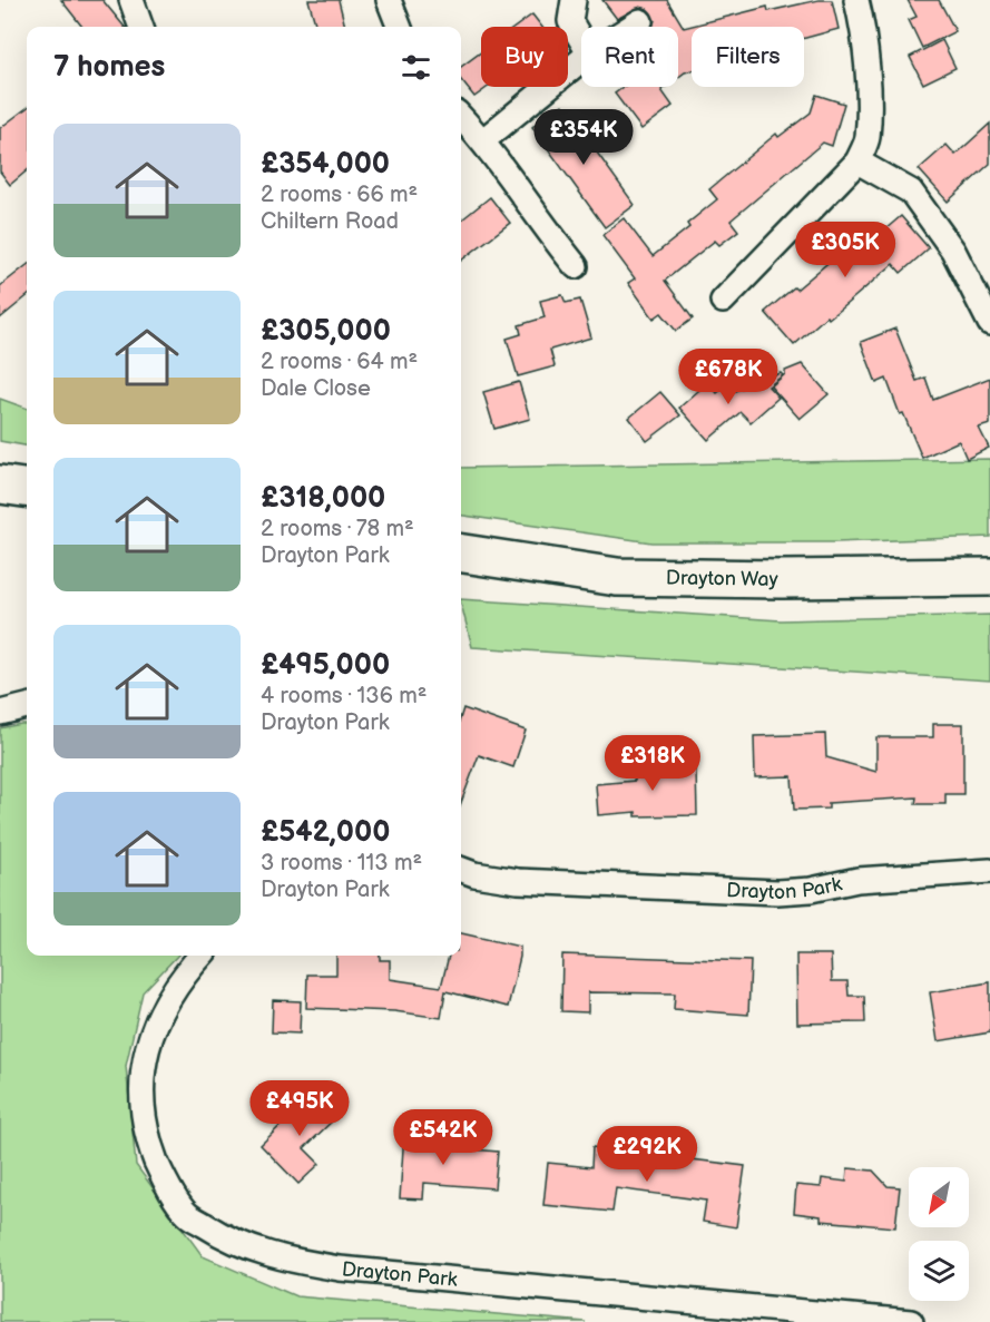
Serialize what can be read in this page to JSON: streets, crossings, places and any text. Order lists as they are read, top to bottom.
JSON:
{
  "streets": {
    "main road": ["Drayton Way"],
    "street": ["Drayton Park"]
  },
  "north": "bottom left",
  "page": {
    "chip": ["Buy", "Rent", "Filters"],
    "heading": "7 homes",
    "list": [
      {
        "name": "£354,000",
        "note": "2 rooms · 66 m² · Chiltern Road"
      },
      {
        "name": "£305,000",
        "note": "2 rooms · 64 m² · Dale Close"
      },
      {
        "name": "£318,000",
        "note": "2 rooms · 78 m² · Drayton Park"
      },
      {
        "name": "£495,000",
        "note": "4 rooms · 136 m² · Drayton Park"
      },
      {
        "name": "£542,000",
        "note": "3 rooms · 113 m² · Drayton Park"
      }
    ],
    "price": [
      "£354K",
      "£305K",
      "£678K",
      "£318K",
      "£495K",
      "£542K",
      "£292K"
    ]
  }
}
